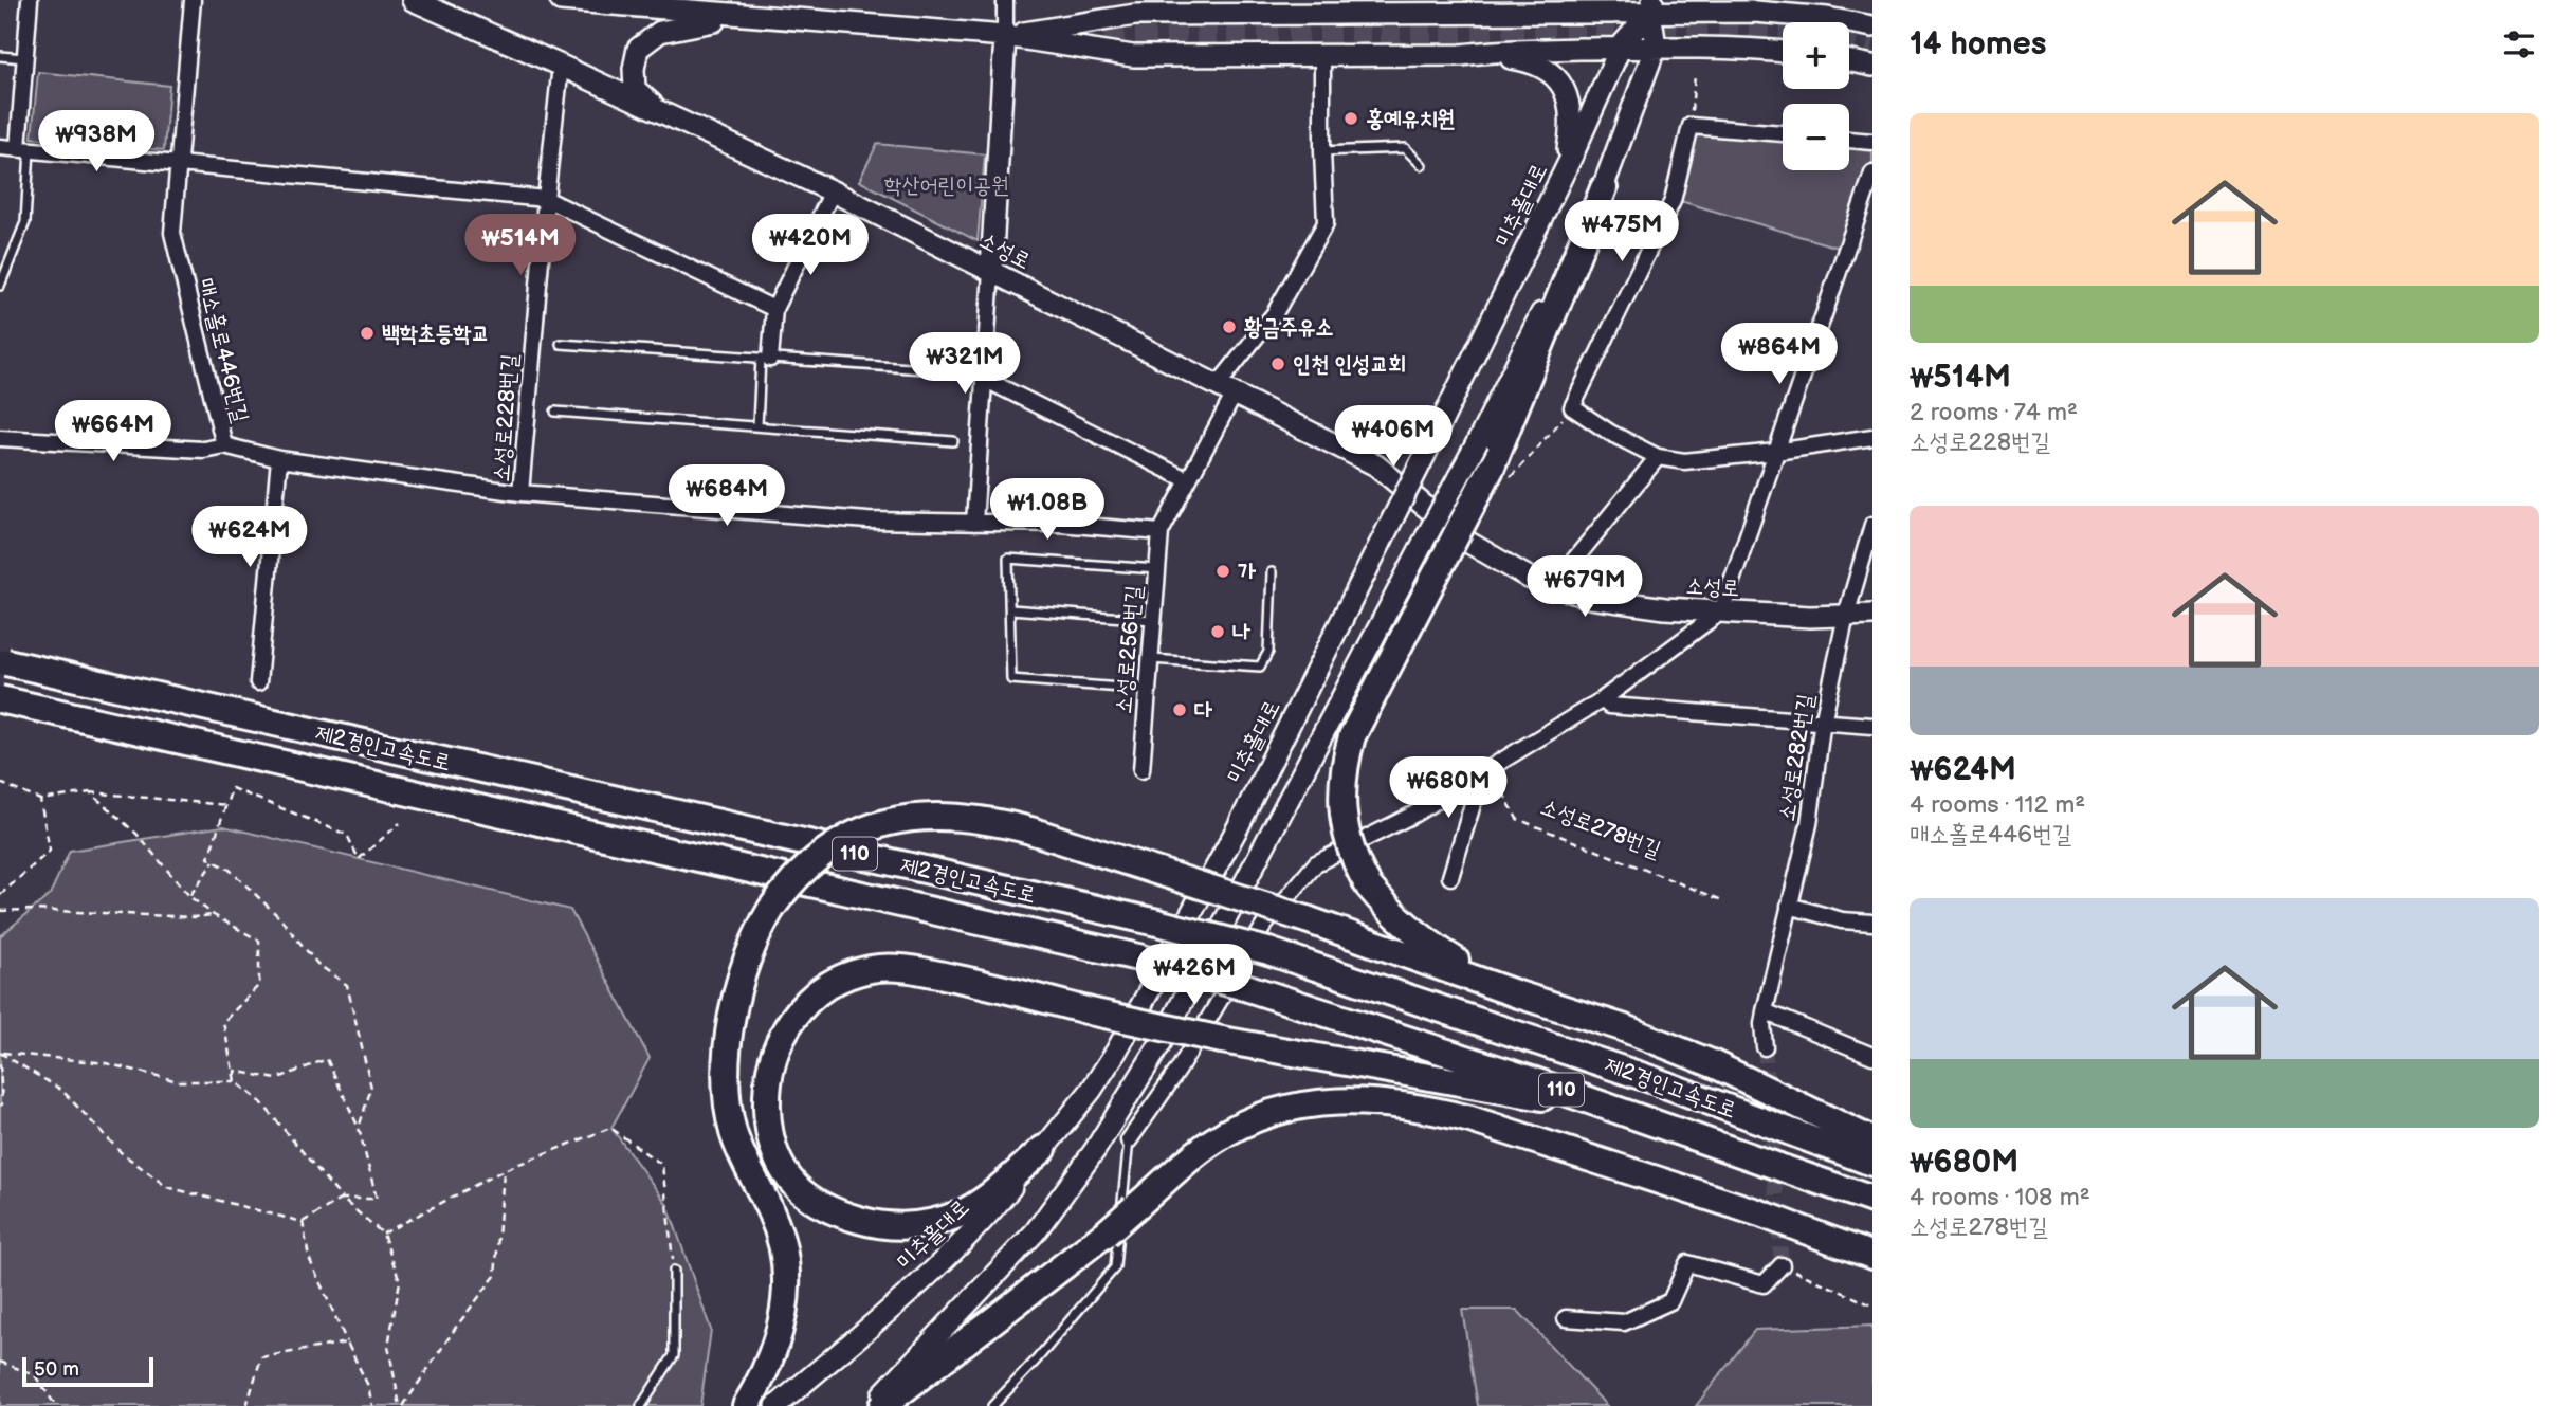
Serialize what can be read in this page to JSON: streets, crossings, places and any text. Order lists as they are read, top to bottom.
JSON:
{
  "streets": {
    "highway": ["제2경인고속도로", "110"],
    "main road": ["미추홀대로", "소성로"],
    "street": [
      "매소홀로446번길",
      "소성로228번길",
      "소성로256번길",
      "소성로282번길"
    ],
    "path": ["소성로278번길"]
  },
  "crossings": [
    ["소성로", "소성로228번길"],
    ["소성로", "소성로256번길"],
    ["소성로", "소성로282번길"],
    ["매소홀로446번길", "소성로228번길"]
  ],
  "parks": ["학산어린이공원"],
  "places": [
    "홍예유치원",
    "황금주유소",
    "백학초등학교",
    "인천 인성교회",
    "가",
    "나",
    "다"
  ],
  "scale_bar": "50 m",
  "page": {
    "heading": "14 homes",
    "map_buttons": ["+", "−"],
    "list": [
      {
        "name": "₩514M",
        "note": "2 rooms · 74 m² · 소성로228번길"
      },
      {
        "name": "₩624M",
        "note": "4 rooms · 112 m² · 매소홀로446번길"
      },
      {
        "name": "₩680M",
        "note": "4 rooms · 108 m² · 소성로278번길"
      }
    ],
    "price": [
      "₩938M",
      "₩475M",
      "₩514M",
      "₩420M",
      "₩864M",
      "₩321M",
      "₩664M",
      "₩406M",
      "₩684M",
      "₩1.08B",
      "₩624M",
      "₩679M",
      "₩680M",
      "₩426M"
    ],
    "scale": "50 m"
  }
}
